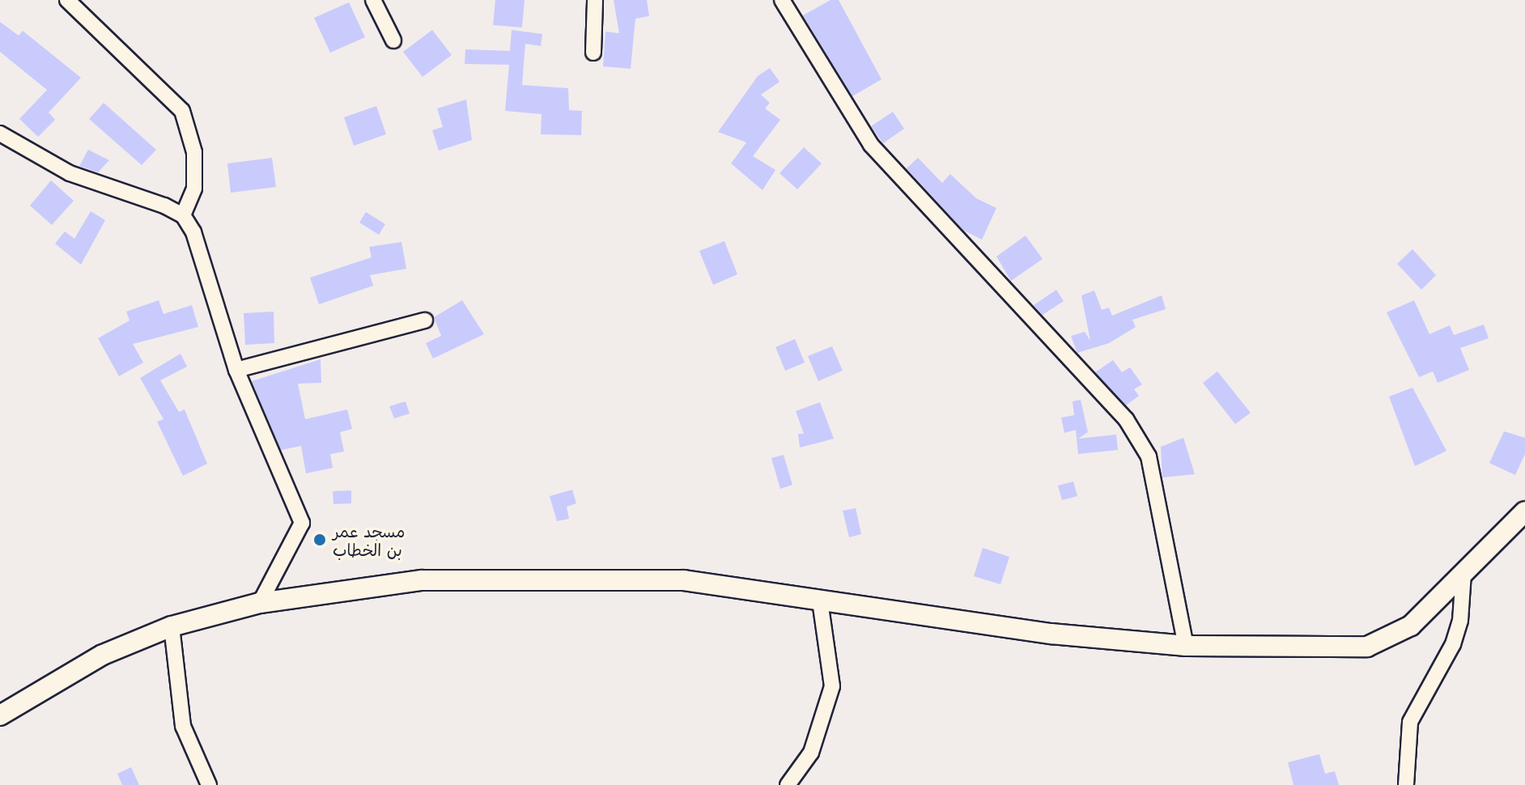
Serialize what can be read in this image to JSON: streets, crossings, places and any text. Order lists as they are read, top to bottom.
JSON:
{
  "places": ["مسجد عمر بن الخطاب"]
}
